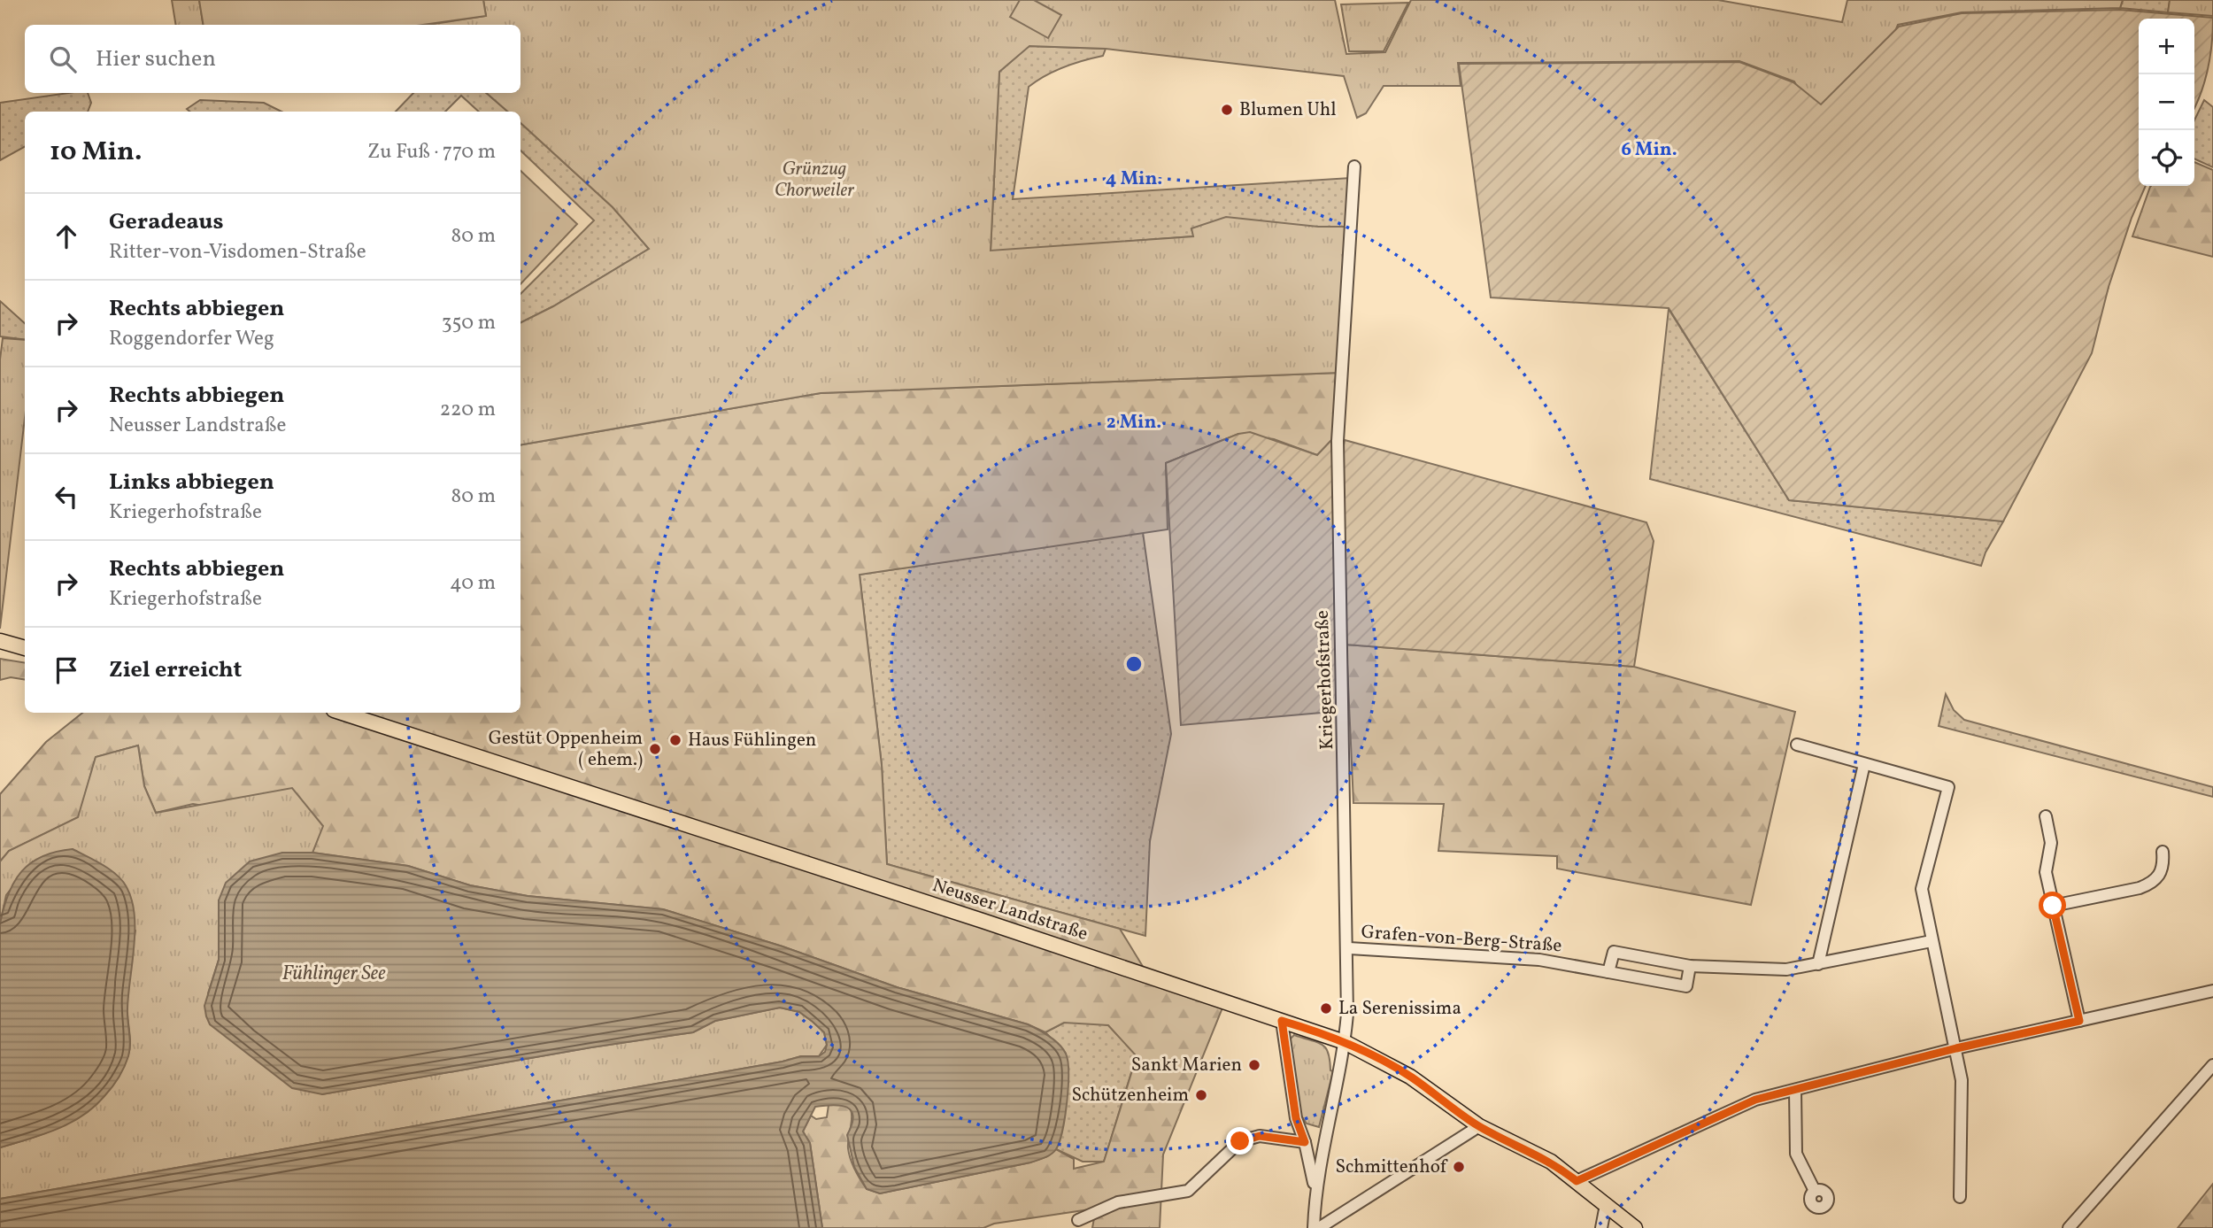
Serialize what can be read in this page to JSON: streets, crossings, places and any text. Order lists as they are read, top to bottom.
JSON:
{
  "streets": {
    "main road": ["Neusser Landstraße"],
    "street": ["Kriegerhofstraße", "Grafen-von-Berg-Straße"]
  },
  "crossings": [
    ["Kriegerhofstraße", "Neusser Landstraße"],
    ["Kriegerhofstraße", "Grafen-von-Berg-Straße"]
  ],
  "water": ["Fühlinger See"],
  "parks": ["Grünzug Chorweiler"],
  "places": [
    "Blumen Uhl",
    "Haus Fühlingen",
    "Gestüt Oppenheim ( ehem.)",
    "La Serenissima",
    "Sankt Marien",
    "Schützenheim",
    "Schmittenhof"
  ],
  "page": {
    "map_buttons": ["+", "−"],
    "search": "Hier suchen",
    "heading": ["10 Min.", "Zu Fuß · 770 m"],
    "list": [
      ["Geradeaus", "Ritter-von-Visdomen-Straße", "80 m"],
      ["Rechts abbiegen", "Roggendorfer Weg", "350 m"],
      ["Rechts abbiegen", "Neusser Landstraße", "220 m"],
      ["Links abbiegen", "Kriegerhofstraße", "80 m"],
      ["Rechts abbiegen", "Kriegerhofstraße", "40 m"],
      "Ziel erreicht"
    ]
  },
  "rings": ["6 Min.", "4 Min.", "2 Min."]
}
